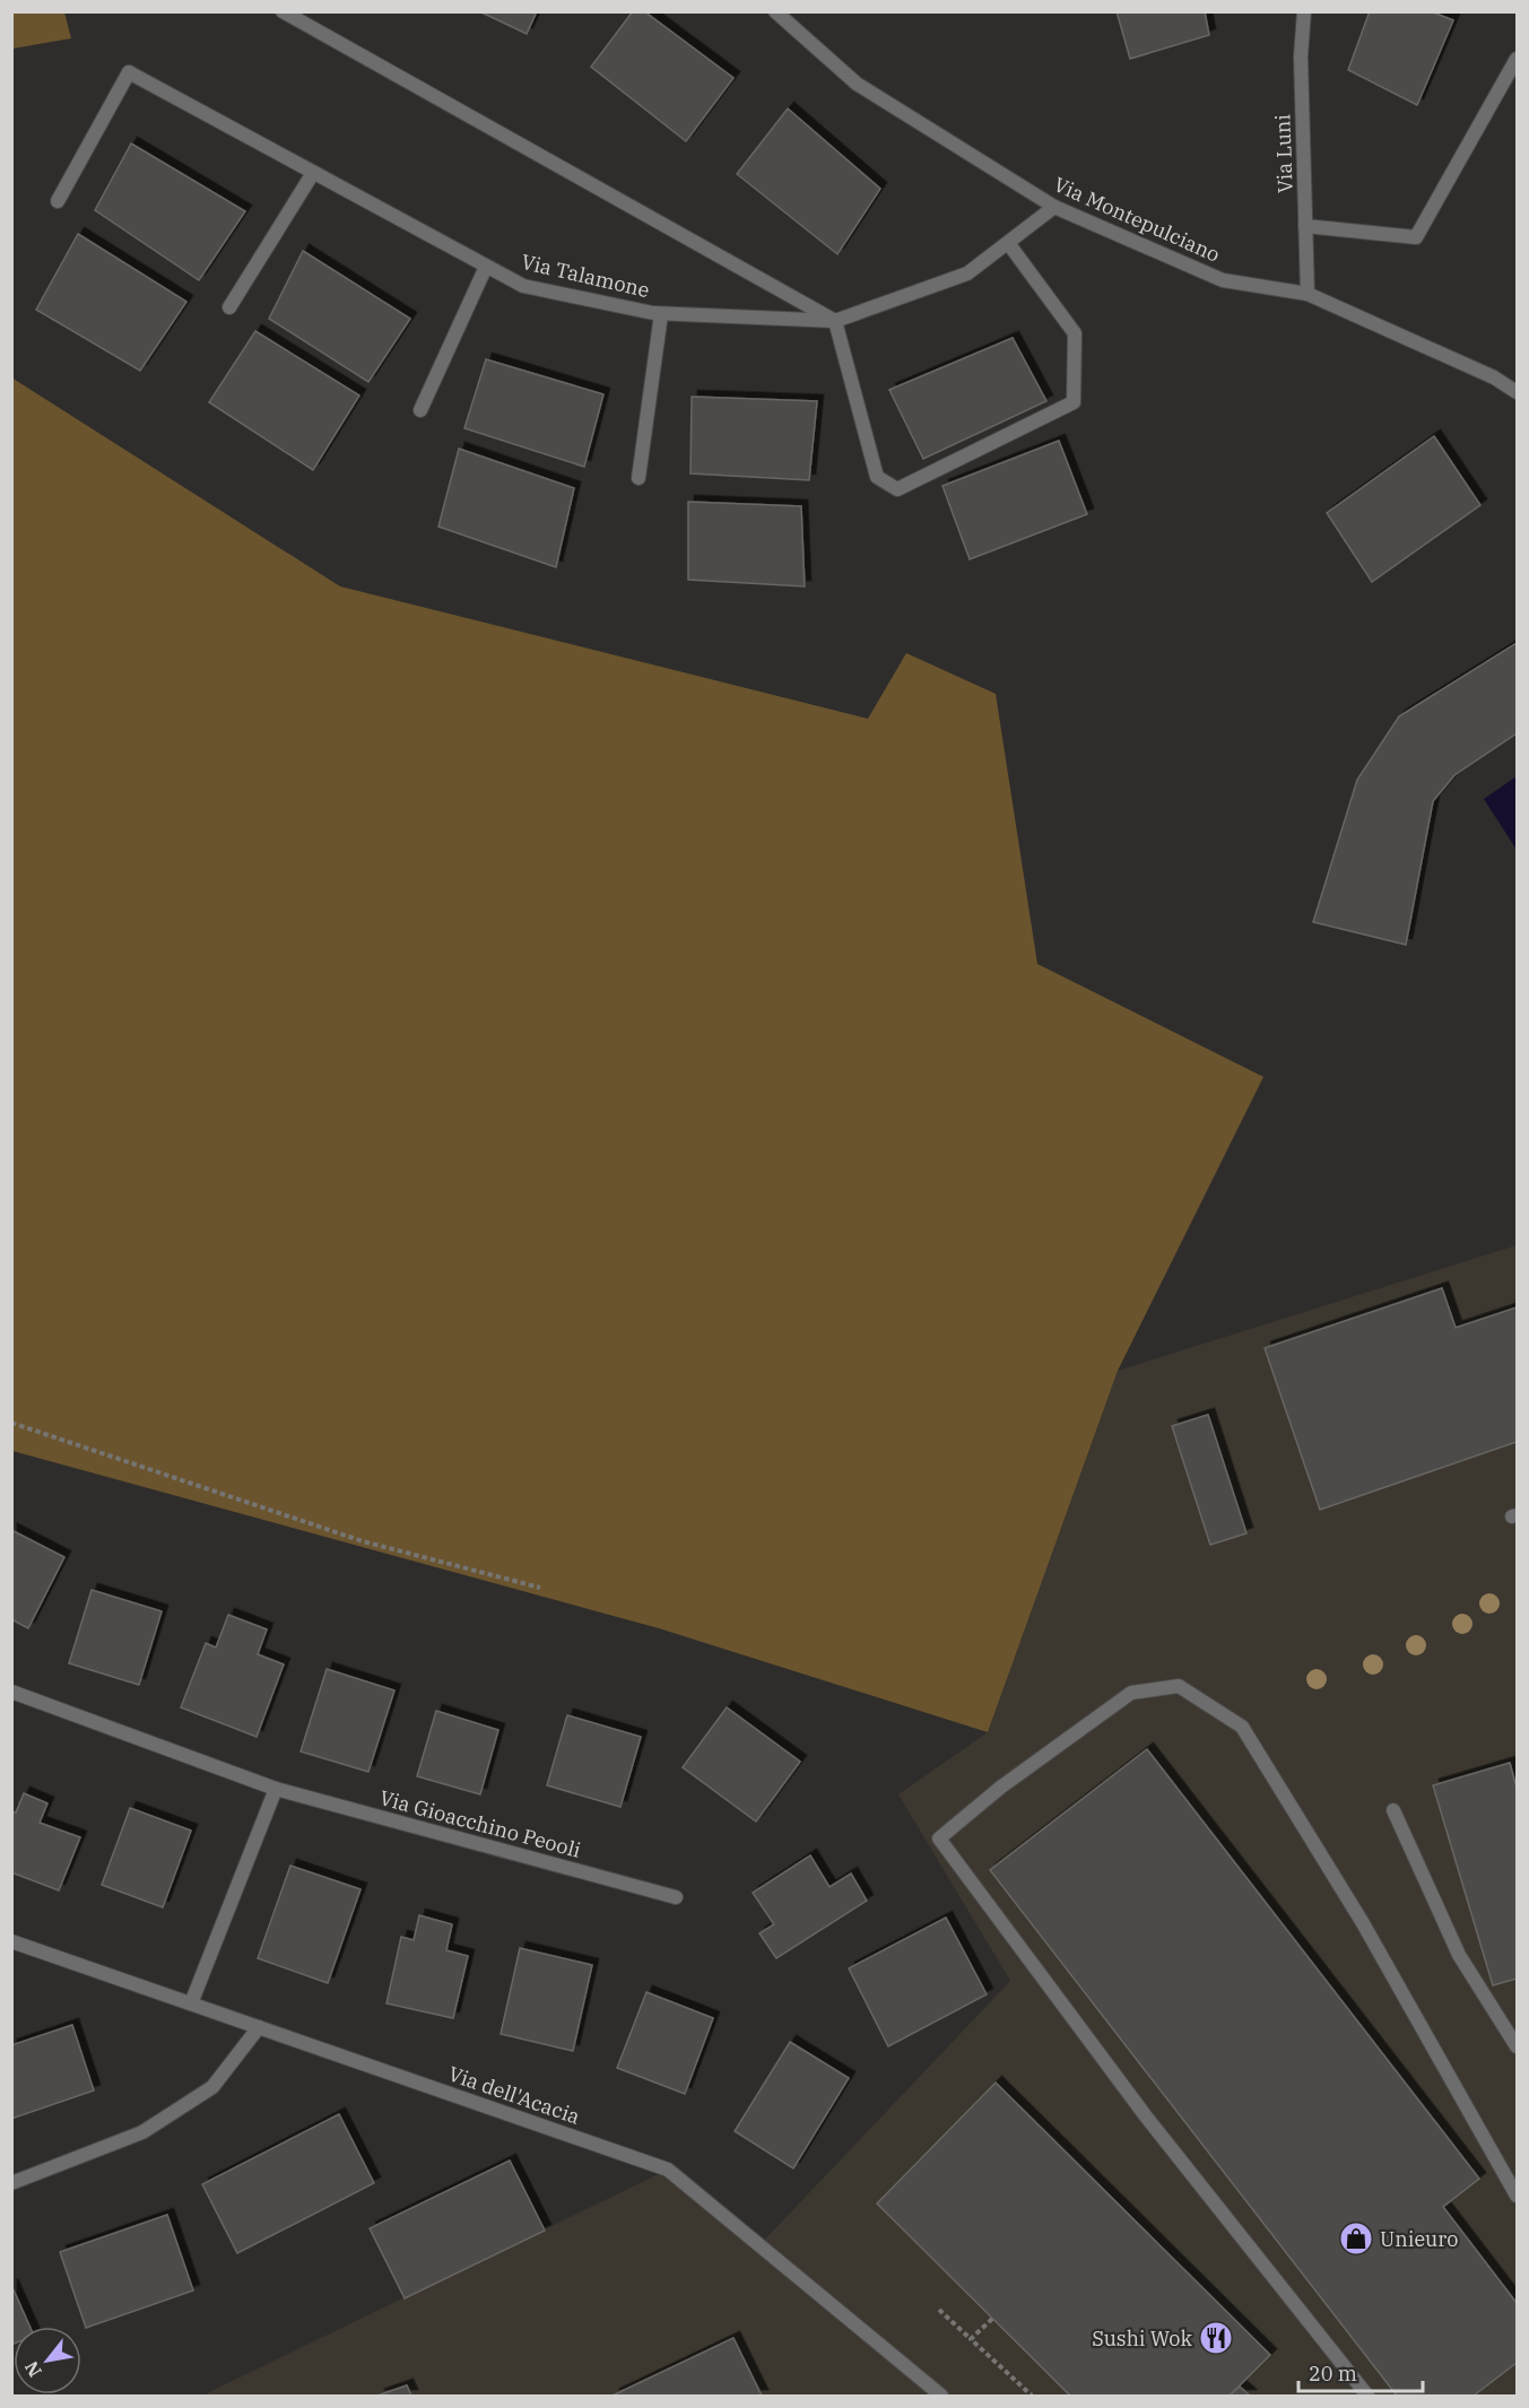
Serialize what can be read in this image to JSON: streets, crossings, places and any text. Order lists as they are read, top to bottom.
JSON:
{
  "streets": {
    "street": [
      "Via Luni",
      "Via Montepulciano",
      "Via Talamone",
      "Via Gioacchino Peooli",
      "Via dell'Acacia"
    ]
  },
  "crossings": [
    ["Via Luni", "Via Montepulciano"],
    ["Via Montepulciano", "Via Talamone"]
  ],
  "places": {
    "shop": ["Unieuro"],
    "restaurant": ["Sushi Wok"]
  },
  "scale_bar": "20 m",
  "north": "bottom left"
}
